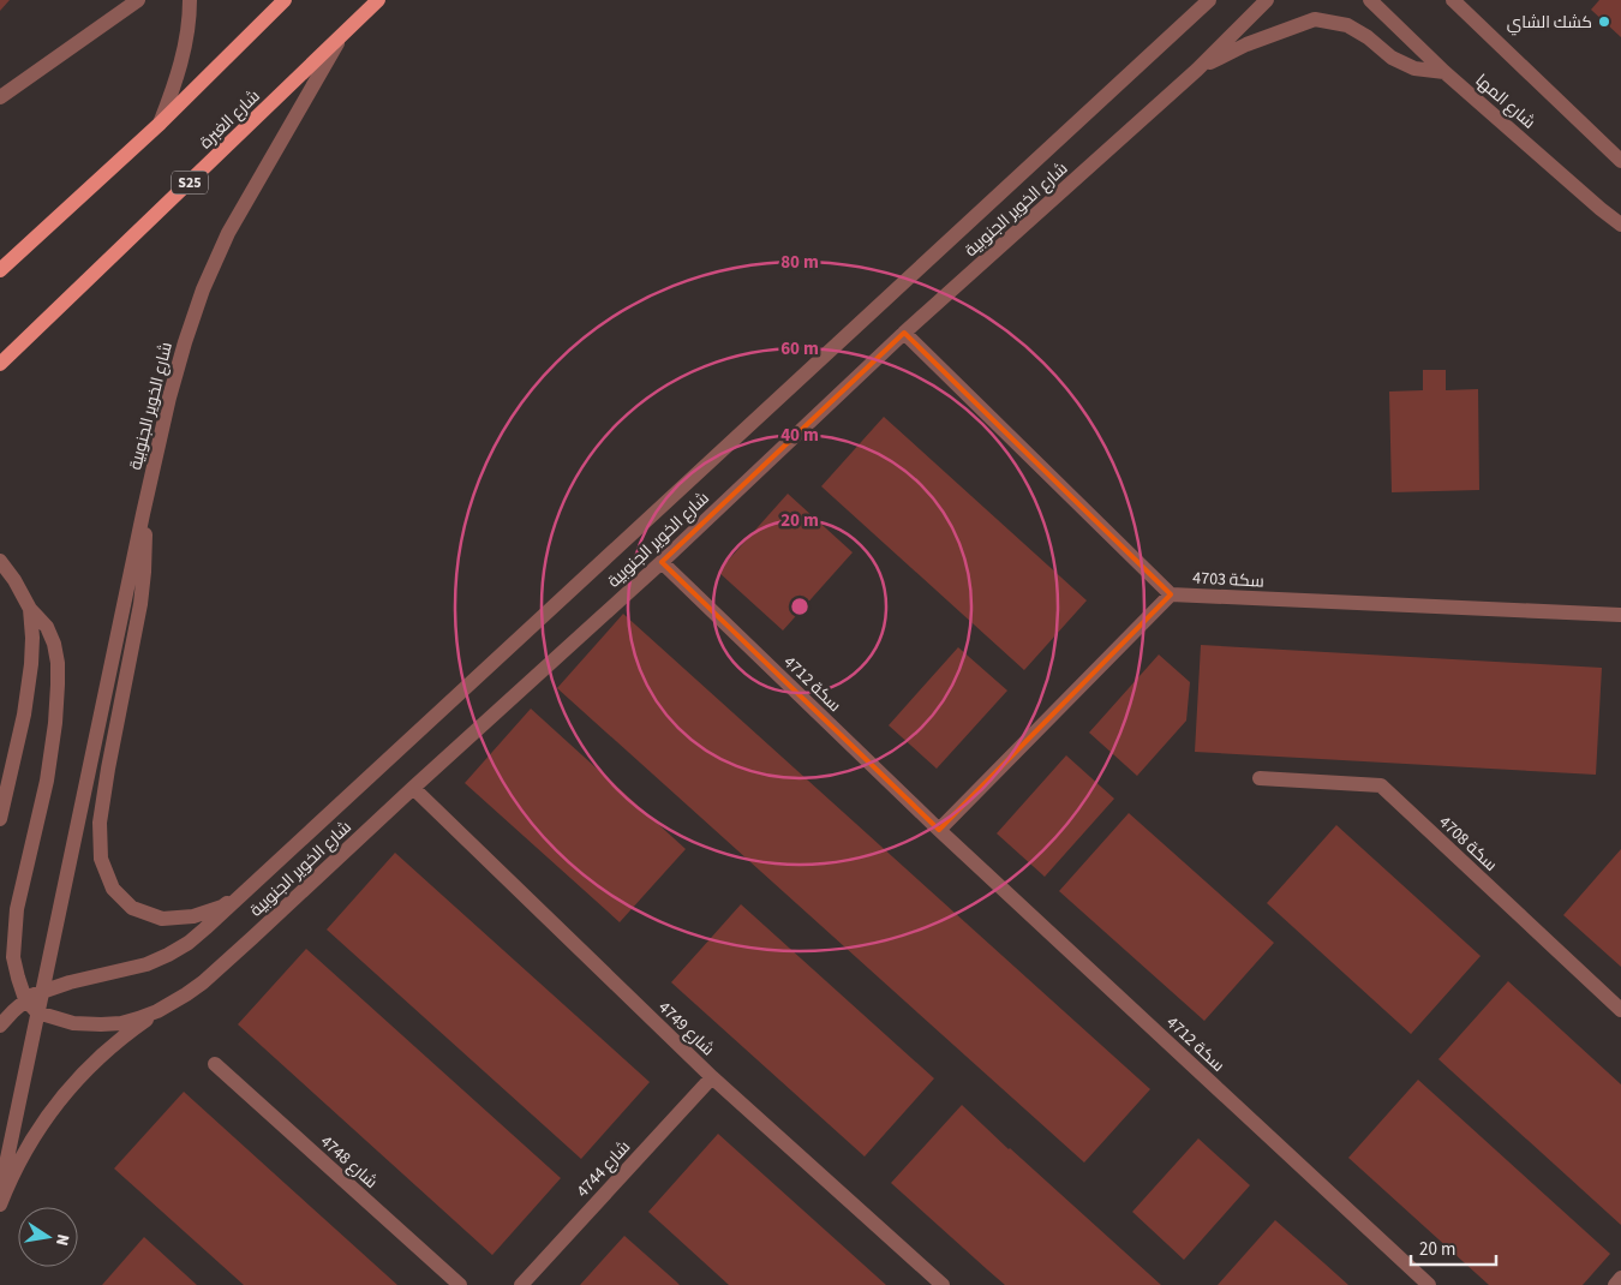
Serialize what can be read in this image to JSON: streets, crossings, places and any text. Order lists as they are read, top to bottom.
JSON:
{
  "streets": {
    "main road": ["شارع الغبرة", "S25"],
    "street": [
      "شارع المها",
      "شارع الخوير الجنوبية",
      "4703 سكة",
      "سكة 4712",
      "سكة 4708",
      "4749 شارع",
      "4748 شارع",
      "4744 شارع"
    ]
  },
  "crossings": [
    ["شارع الغبرة", "شارع الخوير الجنوبية"],
    ["شارع الخوير الجنوبية", "4703 سكة"],
    ["شارع الخوير الجنوبية", "سكة 4712"],
    ["شارع الخوير الجنوبية", "4749 شارع"],
    ["4749 شارع", "4744 شارع"]
  ],
  "places": ["كشك الشاي"],
  "scale_bar": "20 m",
  "north": "right",
  "rings": [
    "80 m",
    "60 m",
    "40 m",
    "20 m"
  ]
}
